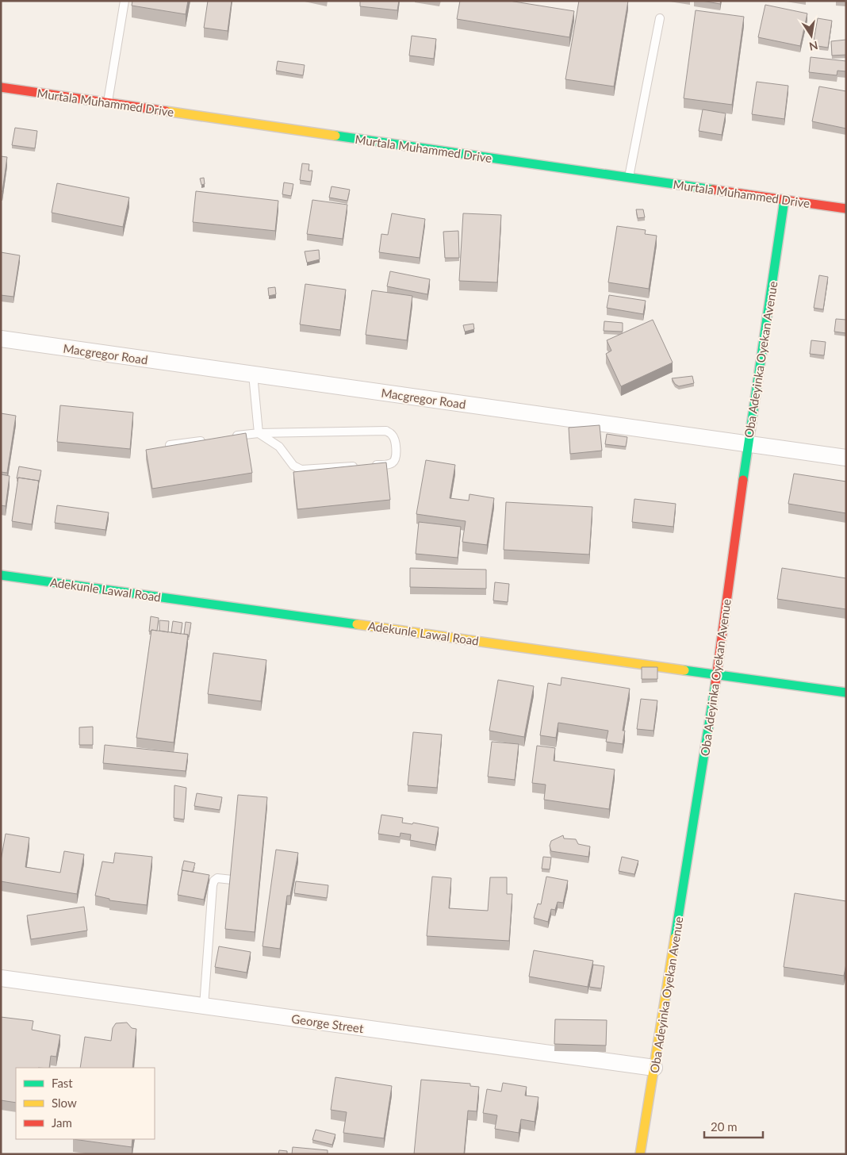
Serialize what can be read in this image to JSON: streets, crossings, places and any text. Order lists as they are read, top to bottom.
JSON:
{
  "streets": {
    "main road": ["Murtala Muhammed Drive", "Oba Adeyinka Oyekan Avenue", "Adekunle Lawal Road"],
    "street": ["Macgregor Road", "George Street"]
  },
  "crossings": [
    ["Murtala Muhammed Drive", "Oba Adeyinka Oyekan Avenue"],
    ["Macgregor Road", "Oba Adeyinka Oyekan Avenue"],
    ["Oba Adeyinka Oyekan Avenue", "Adekunle Lawal Road"],
    ["Oba Adeyinka Oyekan Avenue", "George Street"]
  ],
  "legend": ["Fast", "Slow", "Jam"],
  "scale_bar": "20 m",
  "north": "bottom"
}
